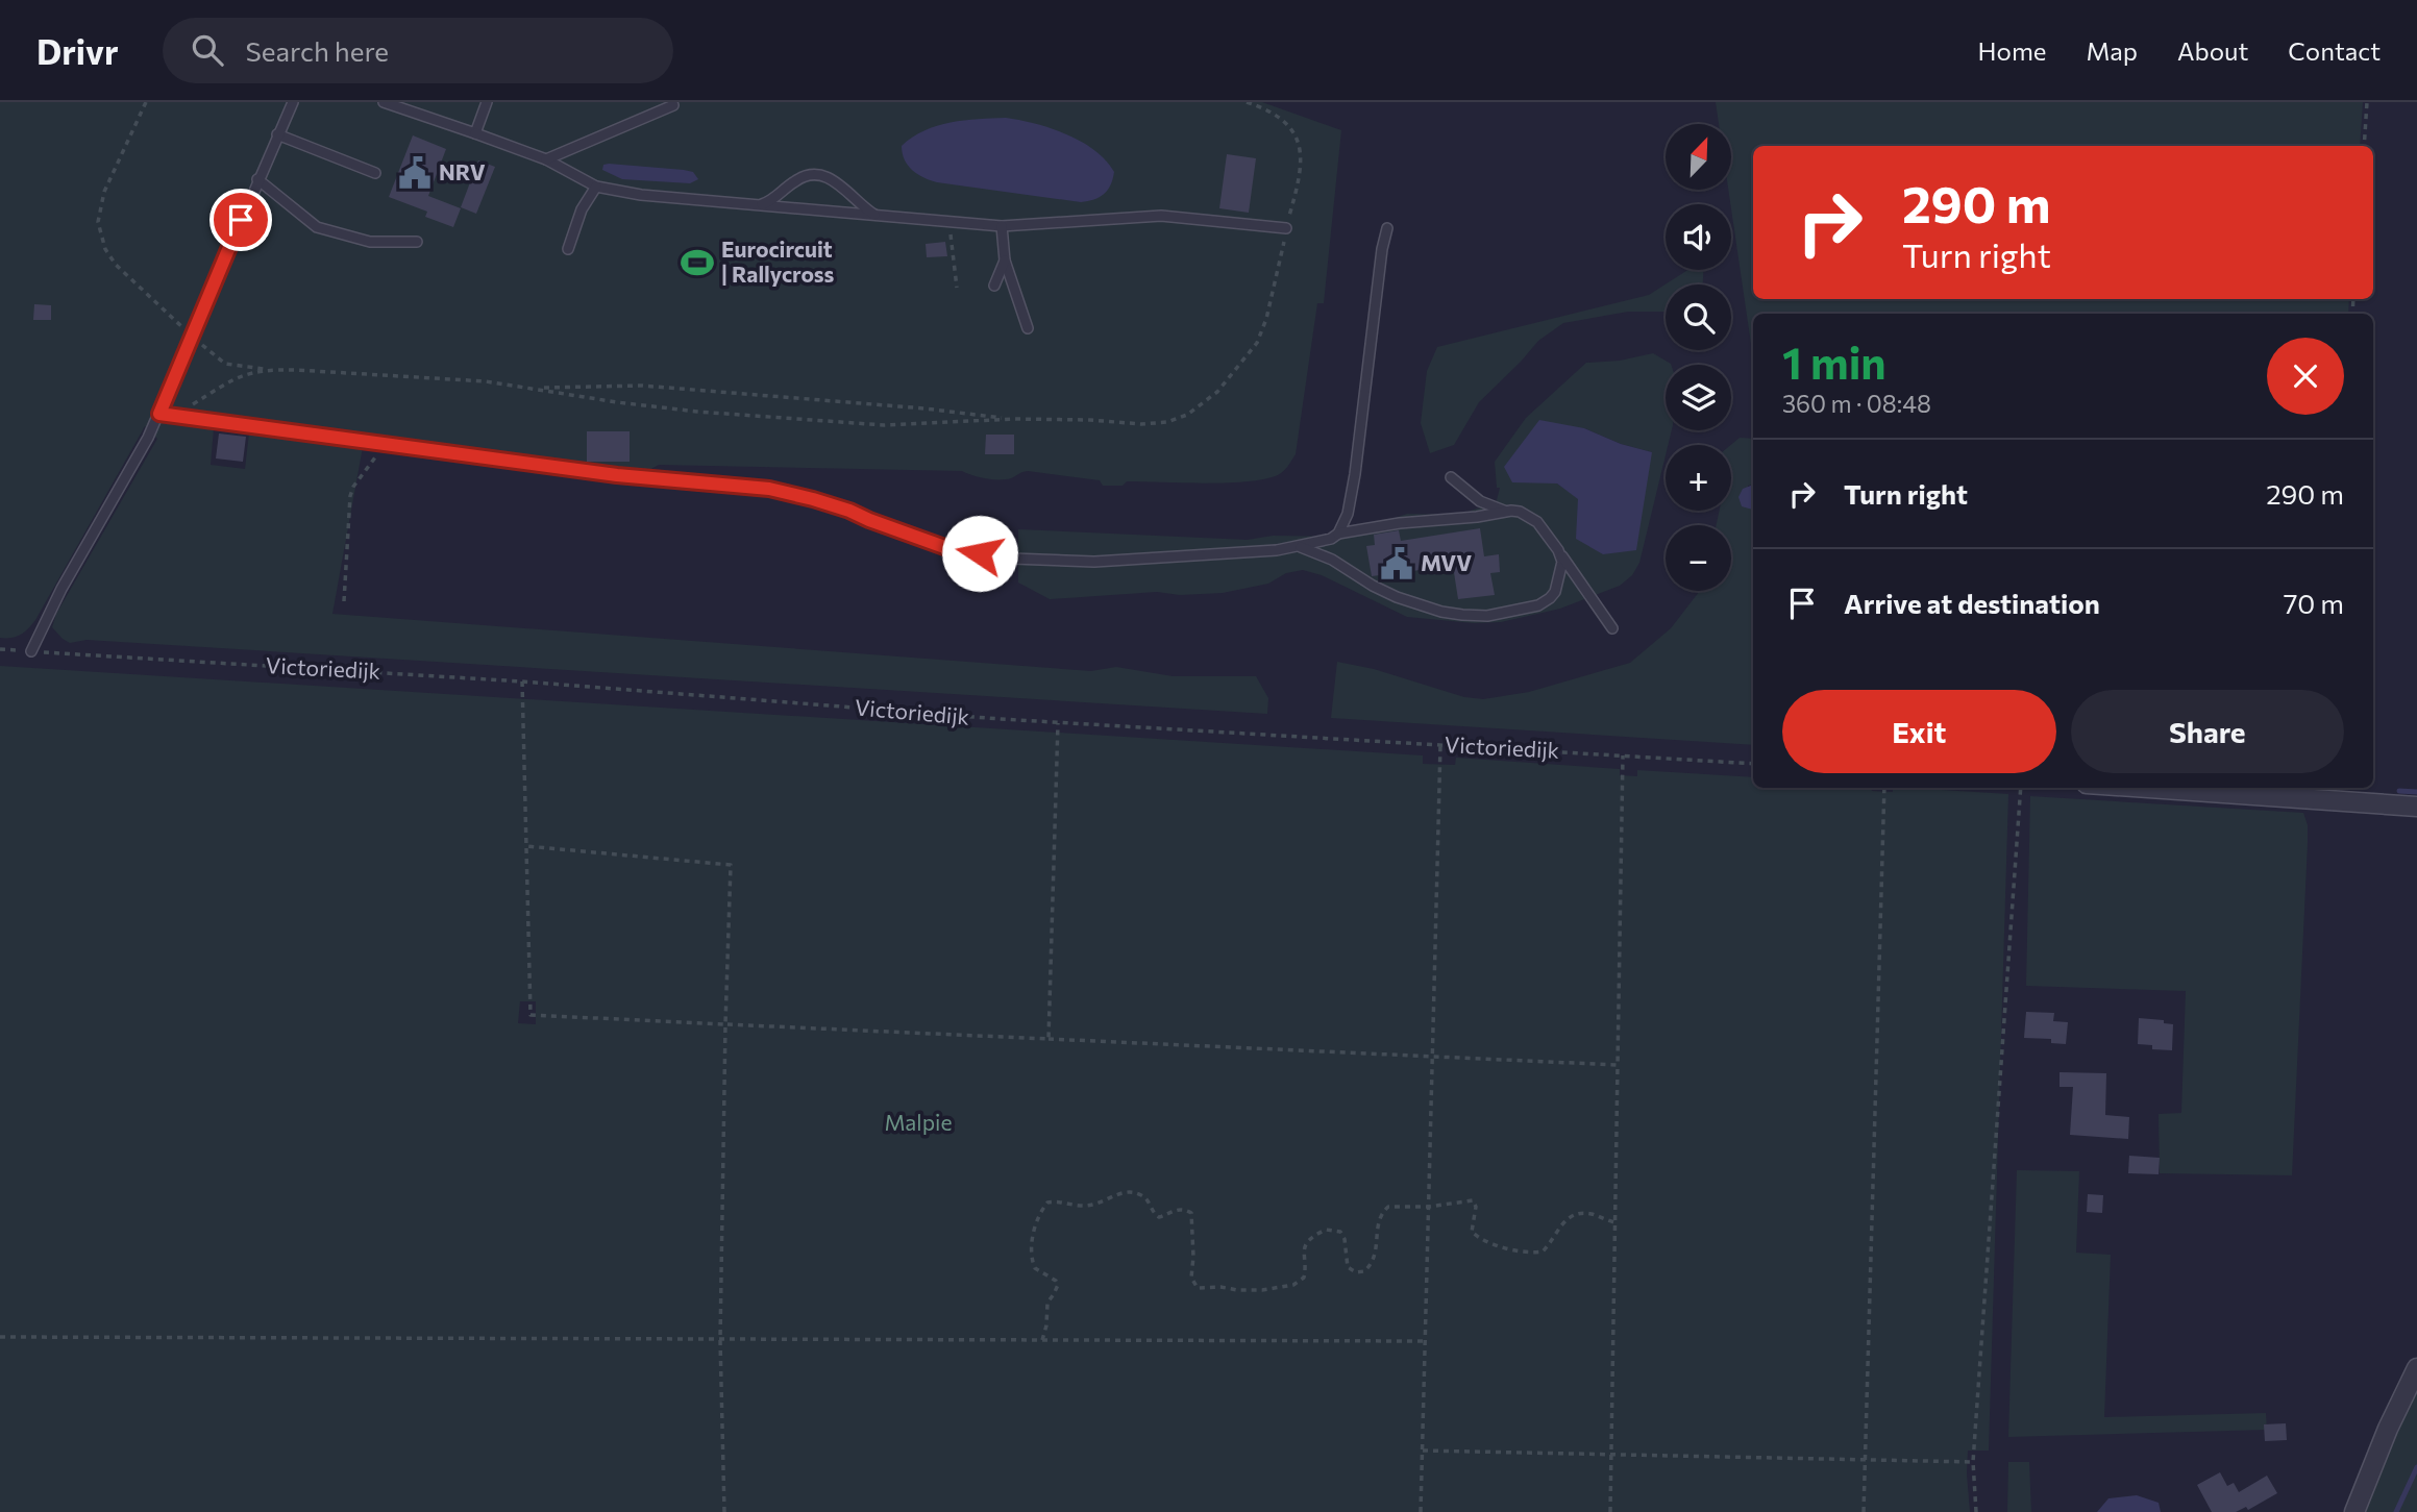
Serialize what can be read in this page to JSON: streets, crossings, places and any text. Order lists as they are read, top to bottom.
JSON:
{
  "streets": {
    "path": ["Victoriedijk"]
  },
  "parks": ["Malpie"],
  "places": {
    "public building": ["NRV", "MVV"],
    "sports": ["Eurocircuit | Rallycross"]
  },
  "north": "top right",
  "page": {
    "header": "Drivr",
    "search": "Search here",
    "nav": [
      "Home",
      "Map",
      "About",
      "Contact"
    ],
    "map_buttons": ["+", "−"],
    "turn": ["290 m", "Turn right"],
    "heading": ["1 min", "360 m · 08:48"],
    "list": [
      {
        "name": "Turn right",
        "value": "290 m"
      },
      {
        "name": "Arrive at destination",
        "value": "70 m"
      }
    ],
    "buttons": ["Exit", "Share"]
  }
}
